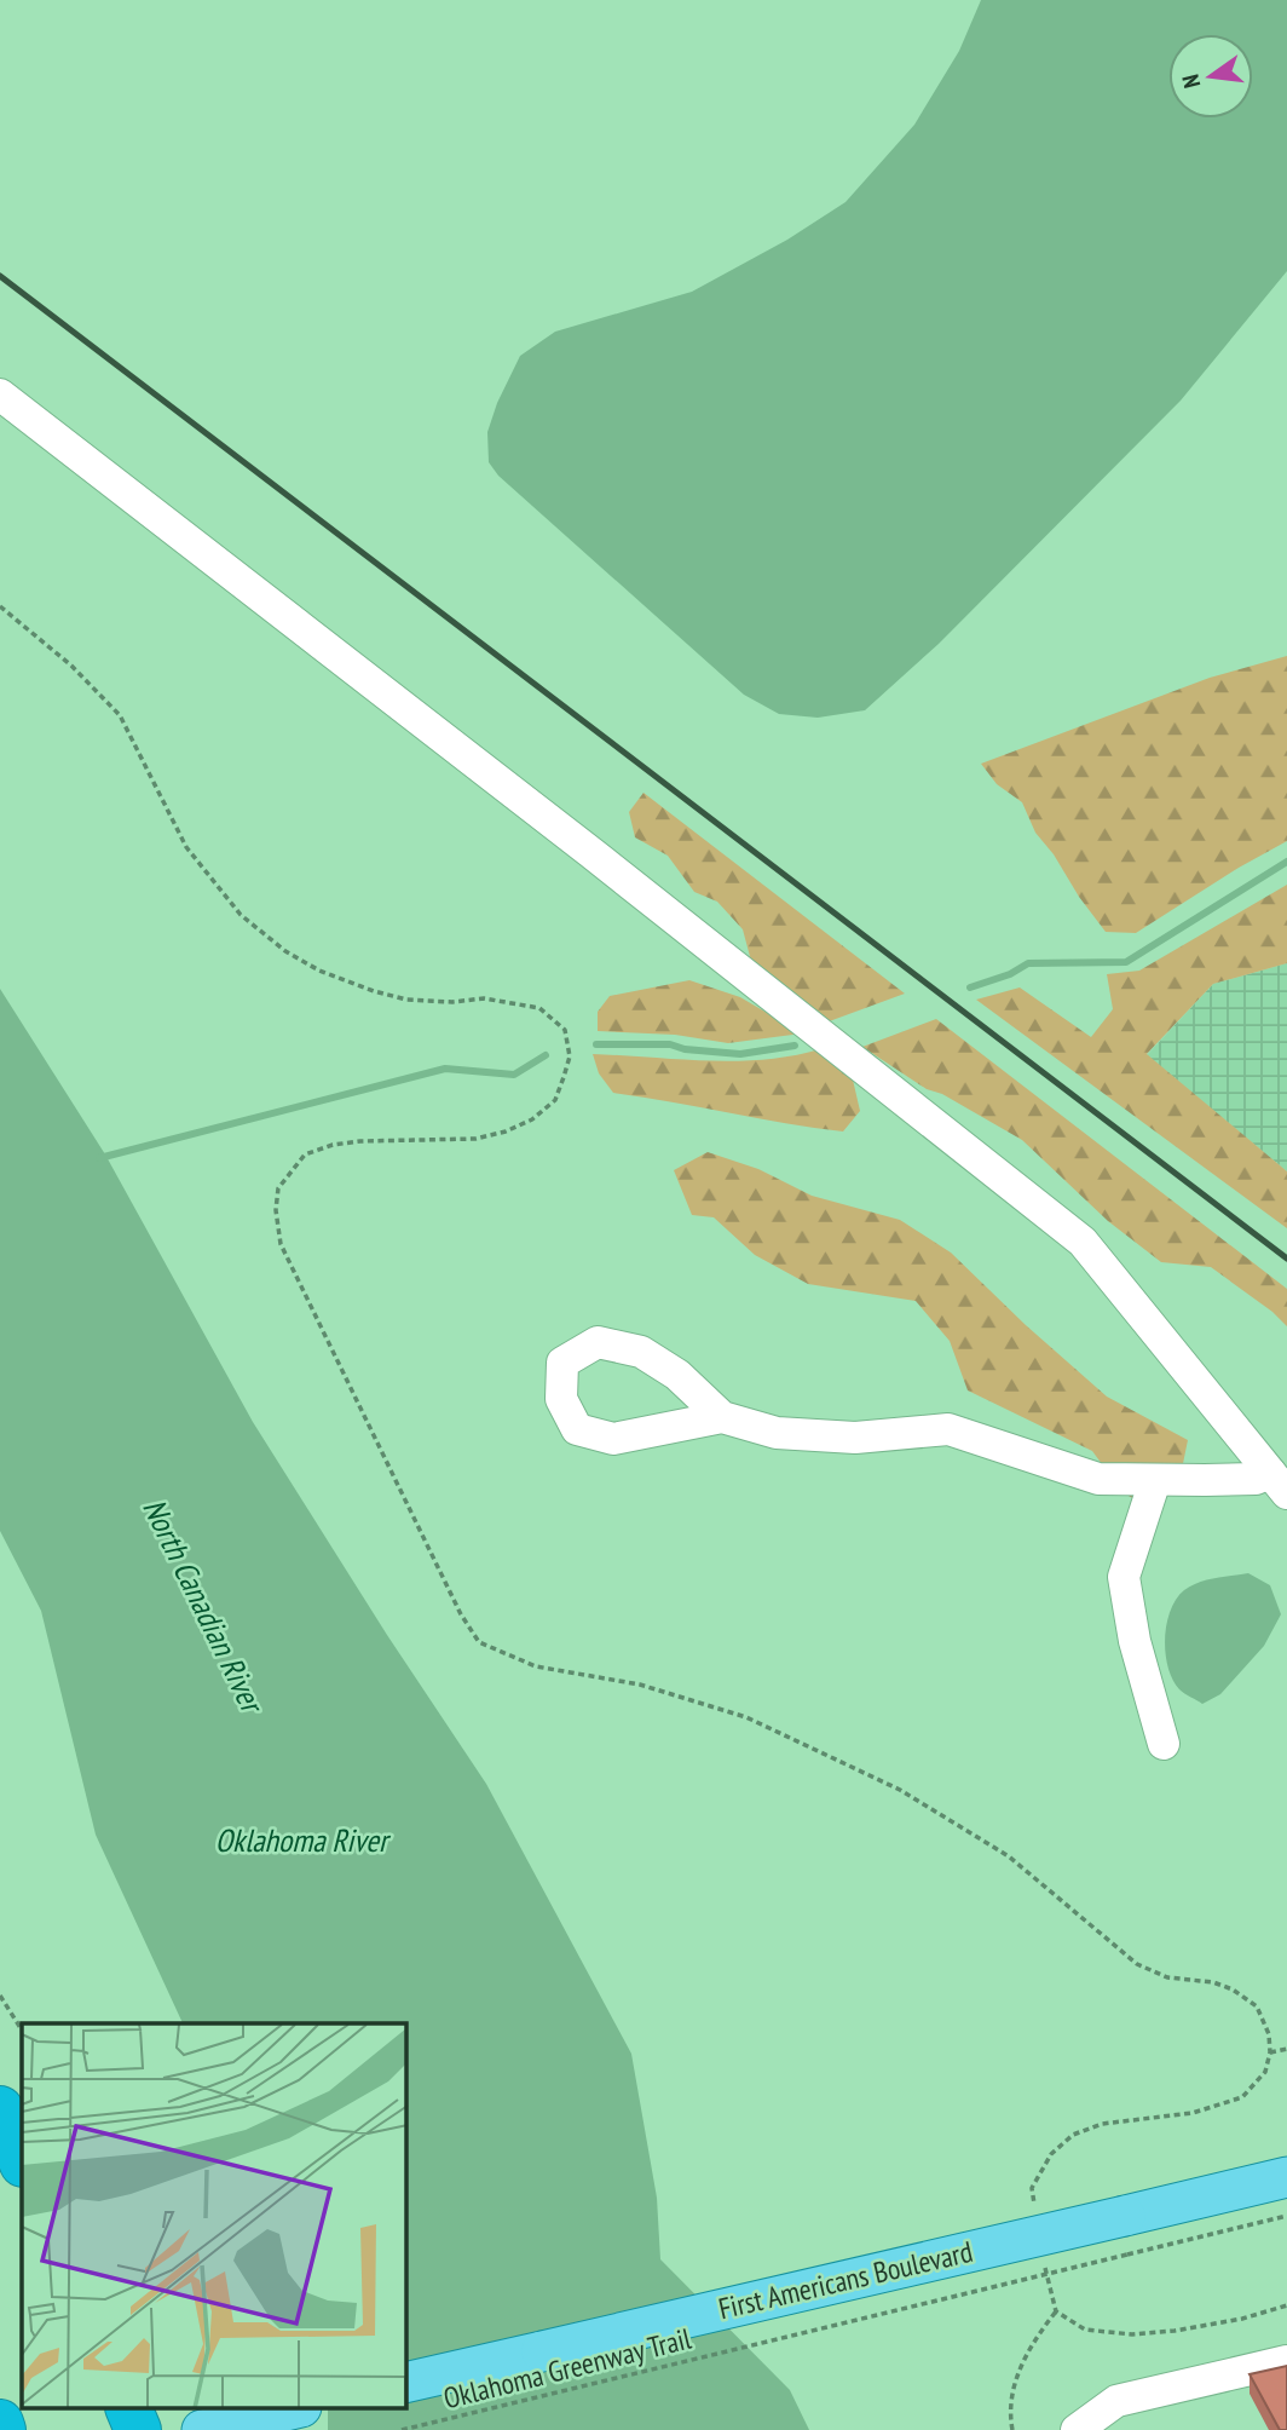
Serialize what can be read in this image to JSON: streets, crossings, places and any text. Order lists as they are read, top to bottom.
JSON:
{
  "streets": {
    "main road": ["First Americans Boulevard"],
    "path": ["Oklahoma Greenway Trail"]
  },
  "crossings": [
    ["First Americans Boulevard", "Oklahoma Greenway Trail"]
  ],
  "water": ["North Canadian River", "Oklahoma River"],
  "north": "left"
}
